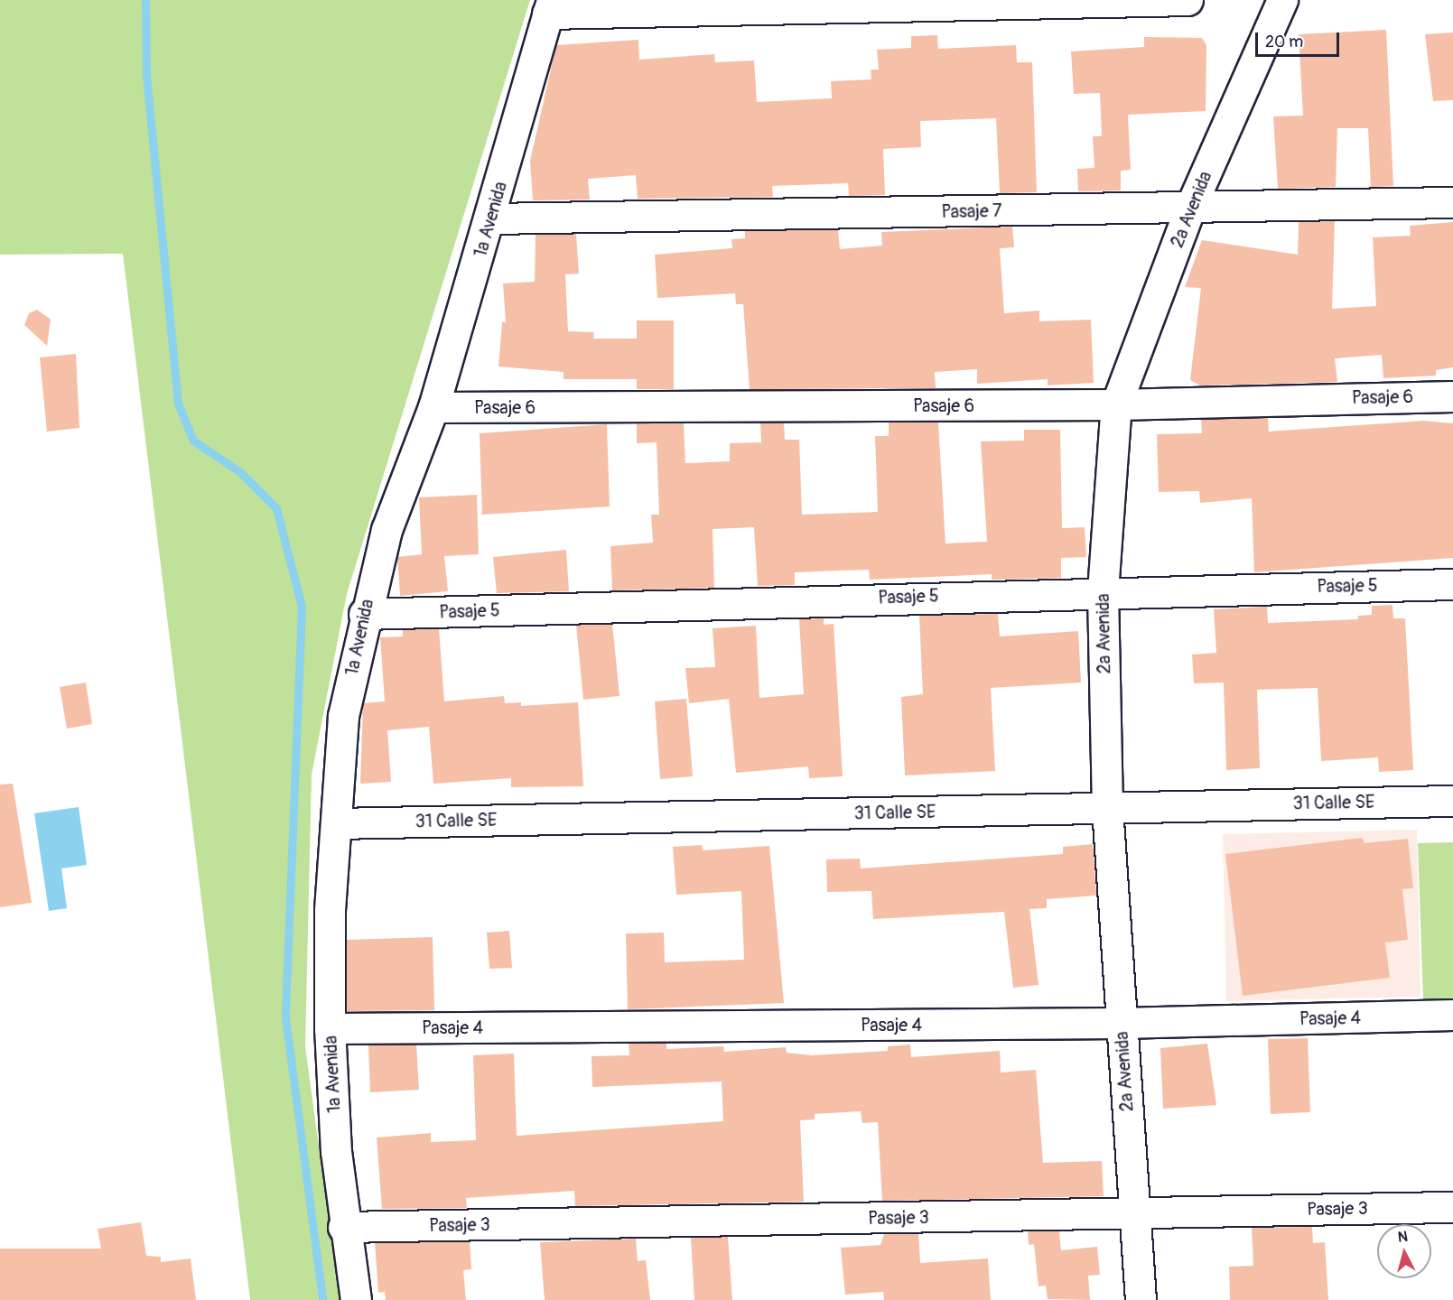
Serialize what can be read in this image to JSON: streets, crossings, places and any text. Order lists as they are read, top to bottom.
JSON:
{
  "streets": {
    "street": [
      "2a Avenida",
      "Pasaje 7",
      "1a Avenida",
      "Pasaje 6",
      "Pasaje 5",
      "31 Calle SE",
      "Pasaje 4",
      "Pasaje 3"
    ]
  },
  "crossings": [
    ["2a Avenida", "Pasaje 7"],
    ["2a Avenida", "Pasaje 6"],
    ["2a Avenida", "Pasaje 5"],
    ["2a Avenida", "31 Calle SE"],
    ["2a Avenida", "Pasaje 4"],
    ["2a Avenida", "Pasaje 3"],
    ["Pasaje 7", "1a Avenida"],
    ["1a Avenida", "Pasaje 6"],
    ["1a Avenida", "Pasaje 5"],
    ["1a Avenida", "31 Calle SE"],
    ["1a Avenida", "Pasaje 4"],
    ["1a Avenida", "Pasaje 3"]
  ],
  "scale_bar": "20 m",
  "north": "top"
}
